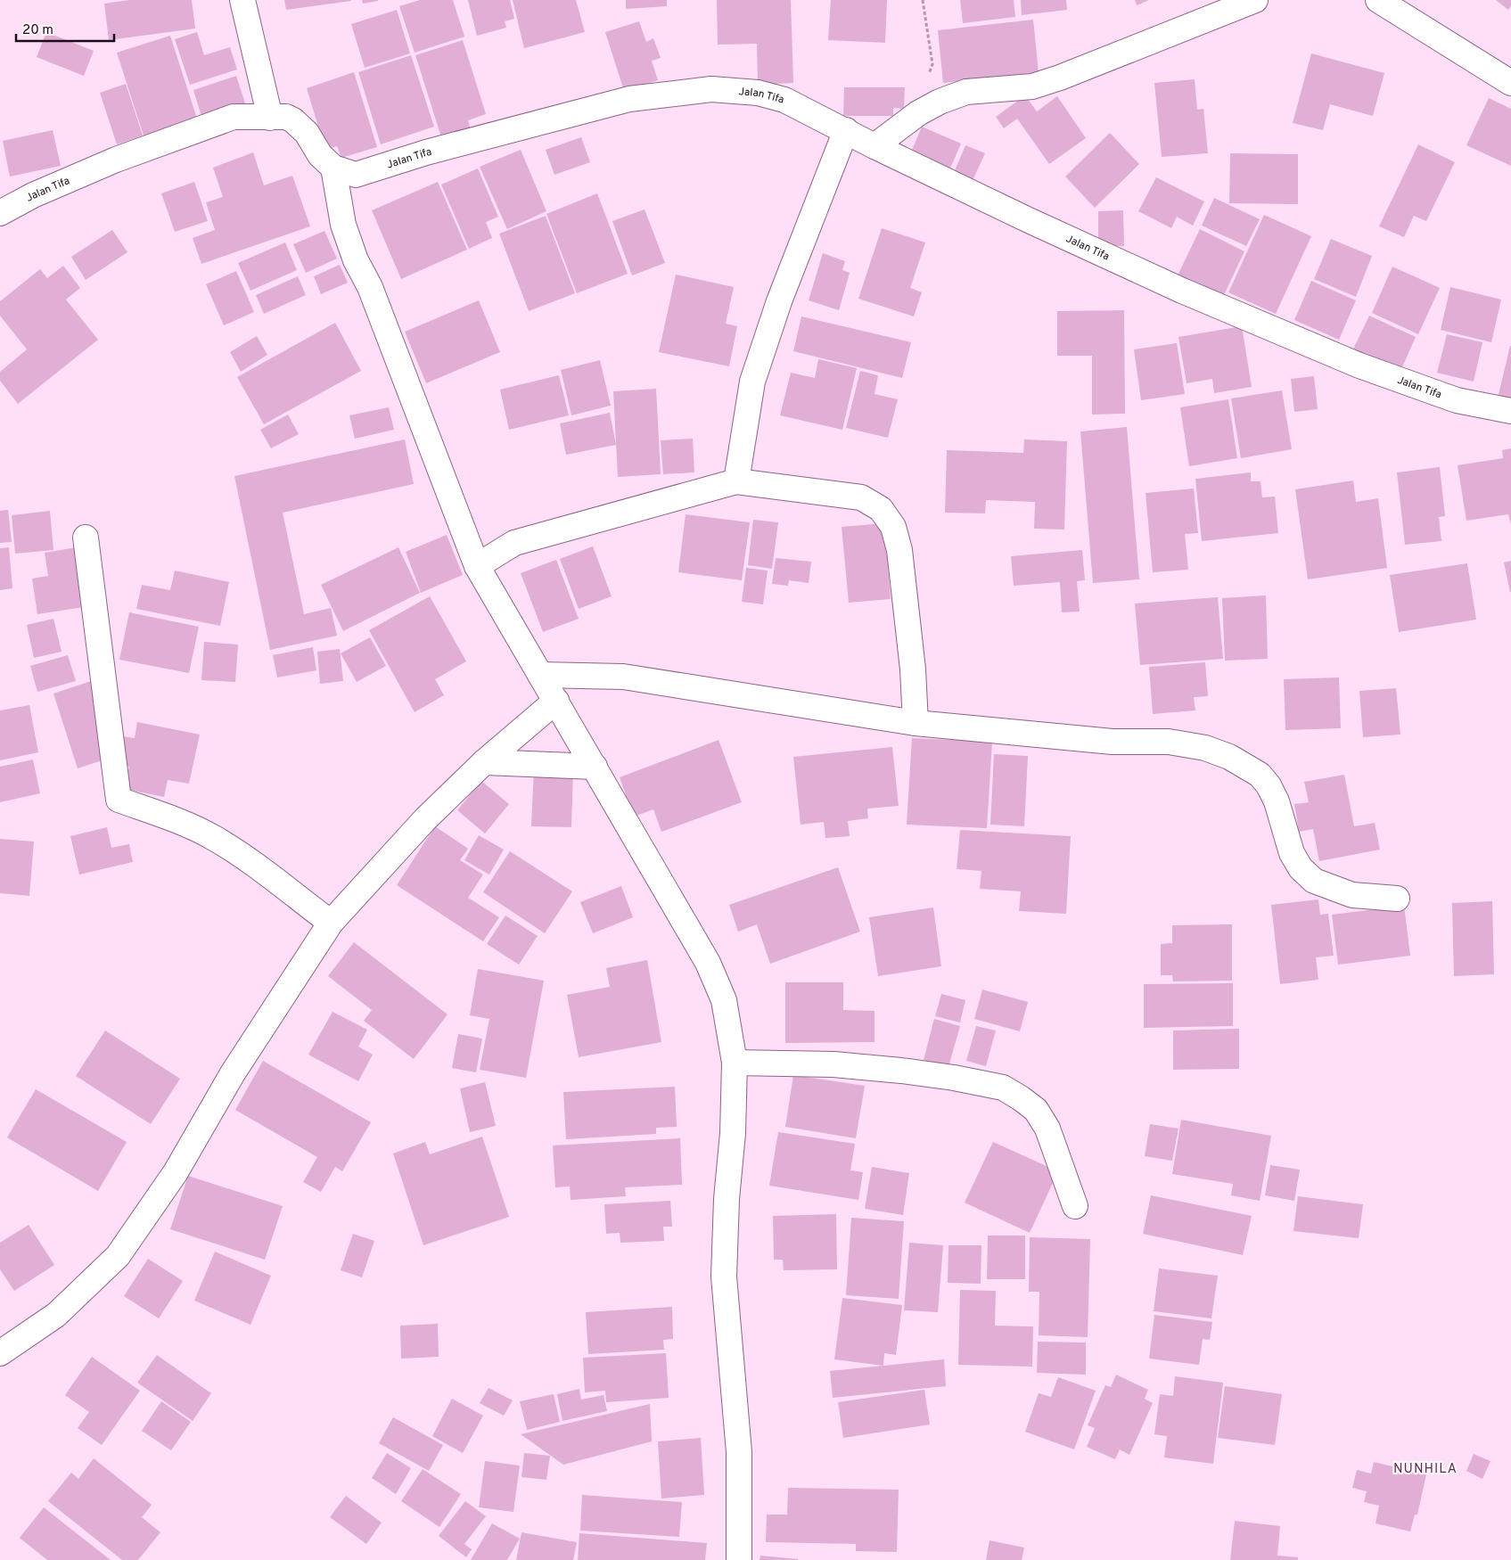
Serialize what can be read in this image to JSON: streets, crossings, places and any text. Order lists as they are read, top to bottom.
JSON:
{
  "streets": {
    "street": ["Jalan Tifa"]
  },
  "districts": ["NUNHILA"],
  "scale_bar": "20 m"
}
